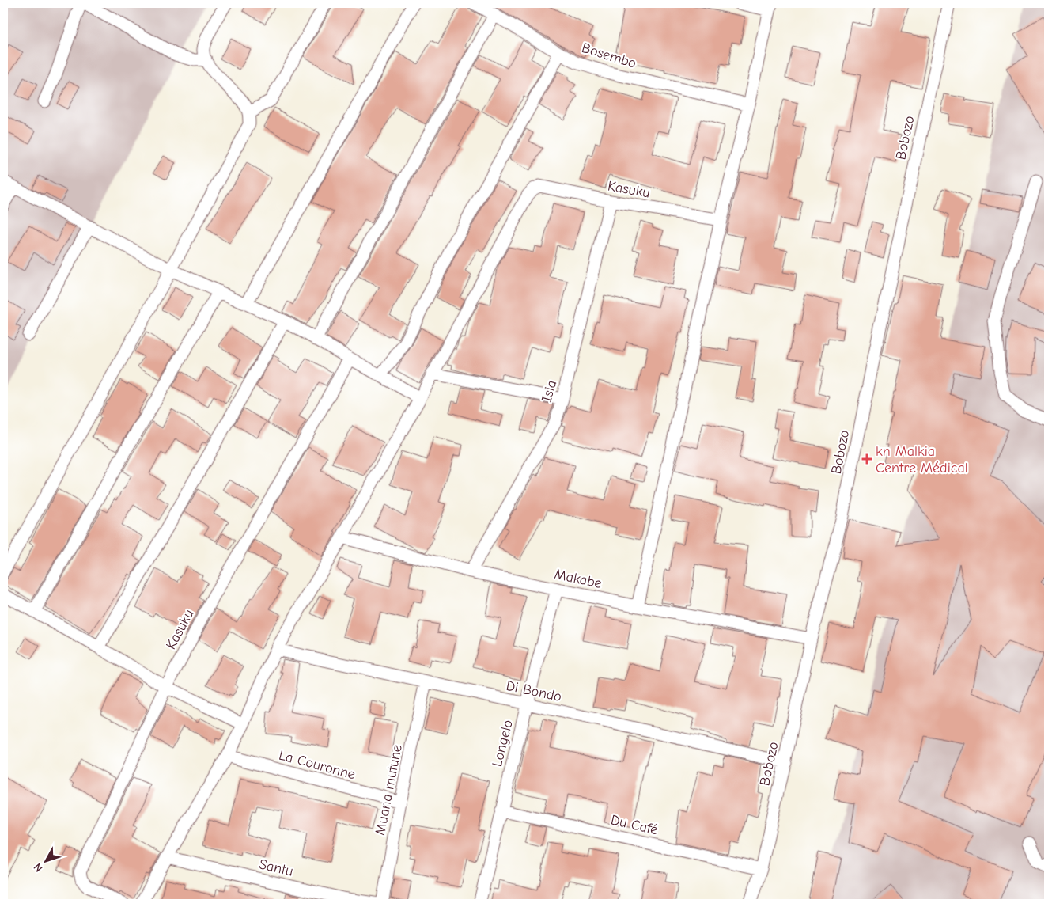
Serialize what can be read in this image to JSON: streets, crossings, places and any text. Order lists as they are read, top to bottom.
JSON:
{
  "streets": {
    "street": [
      "Bosembo",
      "Bobozo",
      "Kasuku",
      "Isia",
      "Makabe",
      "Di Bondo",
      "Longelo",
      "La Couronne",
      "Muana mutune",
      "Du Café",
      "Santu"
    ]
  },
  "crossings": [
    ["Bobozo", "Makabe"],
    ["Bobozo", "Di Bondo"],
    ["Bobozo", "Du Café"],
    ["Kasuku", "Isia"],
    ["Isia", "Makabe"],
    ["Makabe", "Longelo"],
    ["Di Bondo", "Longelo"],
    ["Di Bondo", "Muana mutune"],
    ["Longelo", "Du Café"],
    ["La Couronne", "Muana mutune"],
    ["Muana mutune", "Santu"]
  ],
  "places": {
    "health": ["kn Malkia Centre Médical"]
  },
  "north": "bottom left"
}
